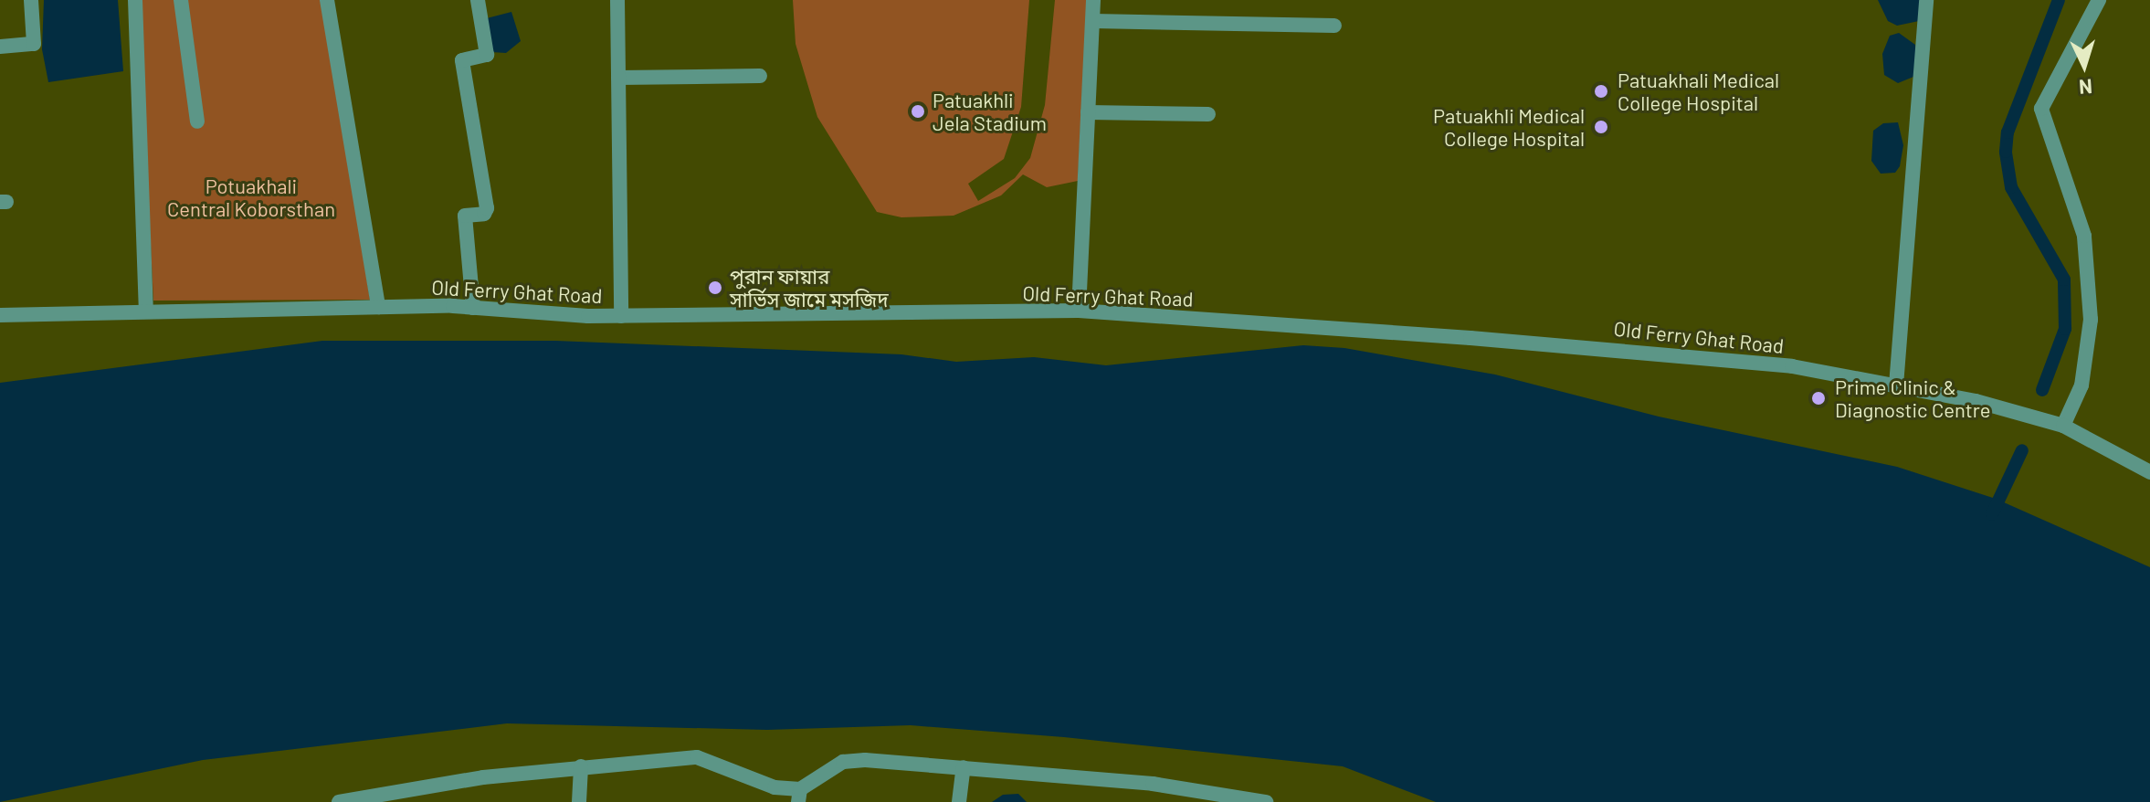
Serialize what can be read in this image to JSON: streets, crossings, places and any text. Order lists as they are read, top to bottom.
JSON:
{
  "streets": {
    "street": ["Old Ferry Ghat Road"]
  },
  "parks": ["Potuakhali Central Koborsthan"],
  "places": [
    "Patuakhali Medical College Hospital",
    "Patuakhli Jela Stadium",
    "Patuakhli Medical College Hospital",
    "পুরান ফায়ার সার্ভিস জামে মসজিদ",
    "Prime Clinic & Diagnostic Centre"
  ],
  "north": "bottom"
}
